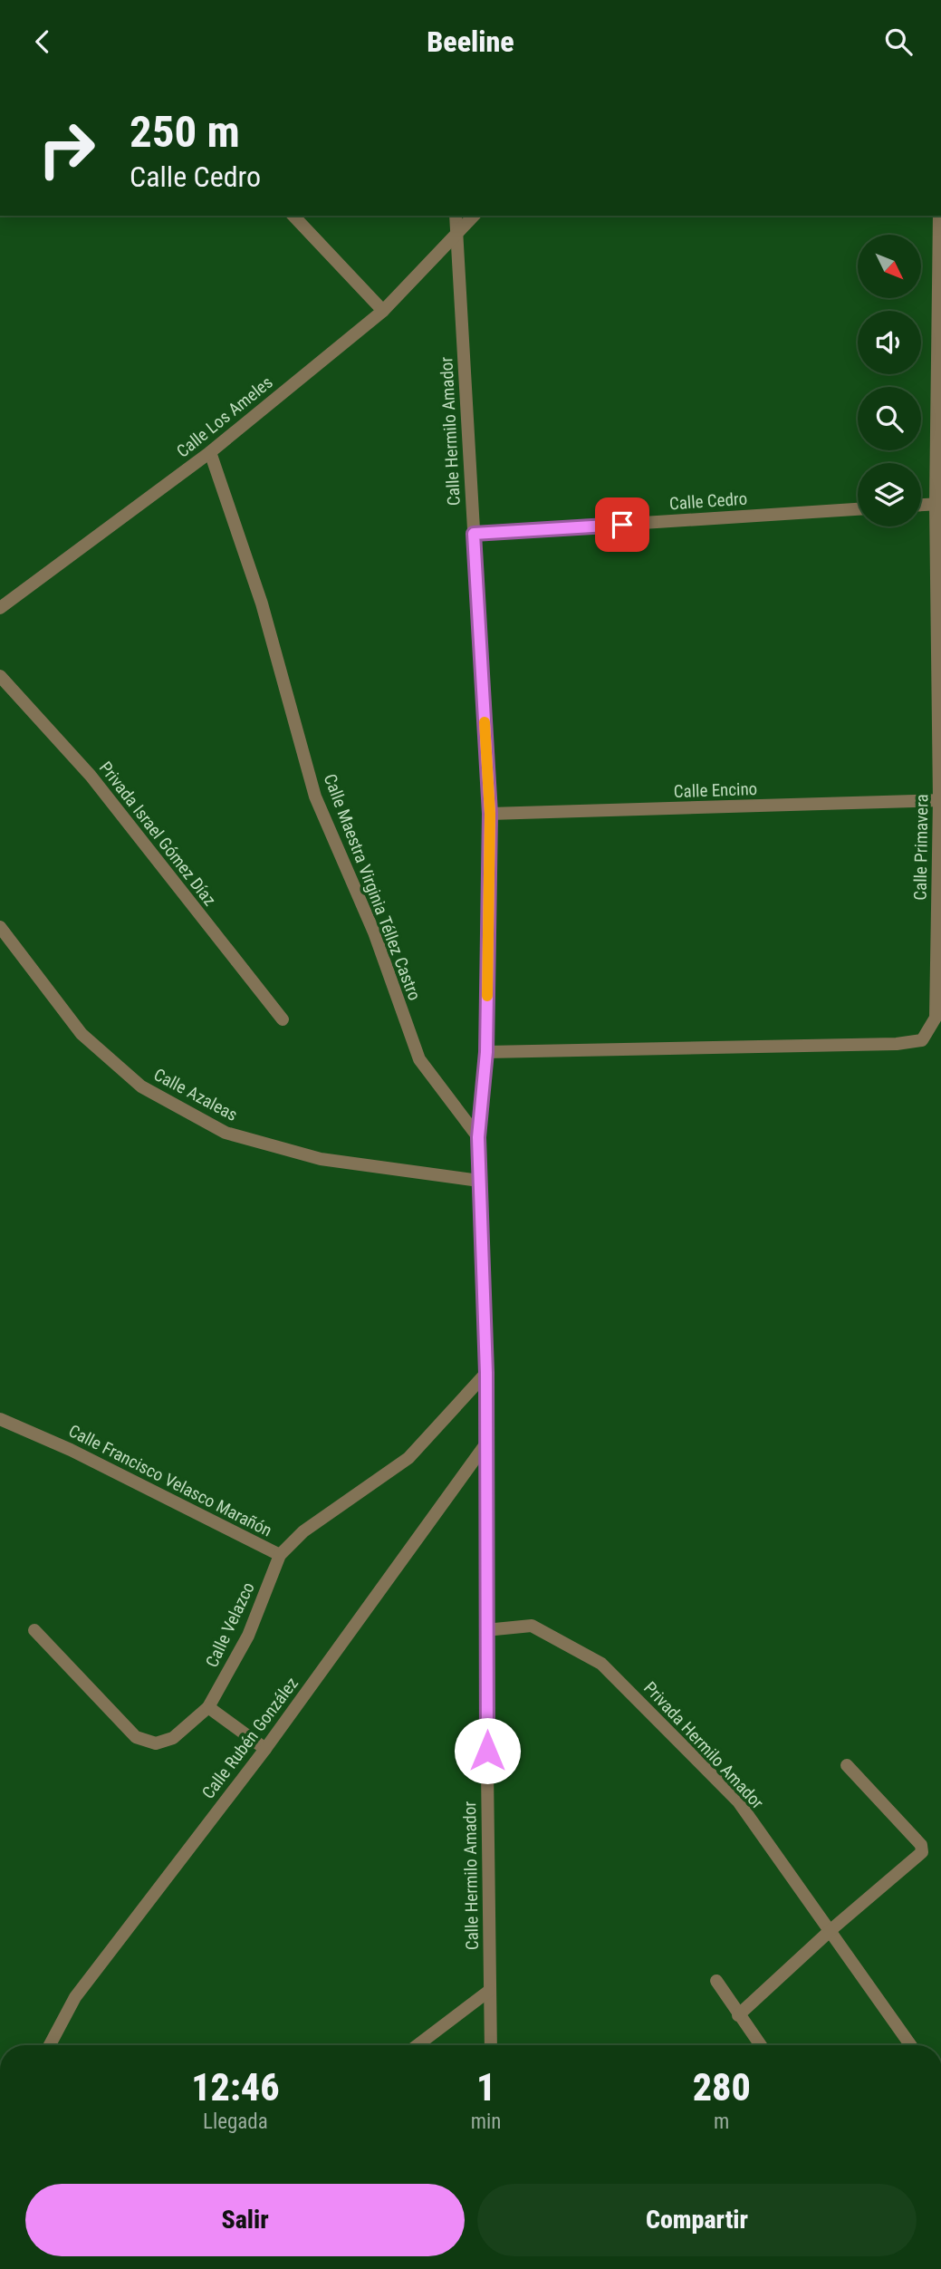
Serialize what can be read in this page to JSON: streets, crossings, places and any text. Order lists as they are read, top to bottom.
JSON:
{
  "streets": {
    "street": [
      "Calle Los Ameles",
      "Calle Hermilo Amador",
      "Calle Cedro",
      "Calle Encino",
      "Privada Israel Gómez Díaz",
      "Calle Primavera",
      "Calle Maestra Virginia Téllez Castro",
      "Calle Azaleas",
      "Calle Francisco Velasco Marañón",
      "Calle Velazco",
      "Calle Rubén González",
      "Privada Hermilo Amador"
    ]
  },
  "crossings": [
    ["Calle Los Ameles", "Calle Hermilo Amador"],
    ["Calle Los Ameles", "Calle Maestra Virginia Téllez Castro"],
    ["Calle Hermilo Amador", "Calle Cedro"],
    ["Calle Hermilo Amador", "Calle Encino"],
    ["Calle Hermilo Amador", "Calle Primavera"],
    ["Calle Hermilo Amador", "Calle Maestra Virginia Téllez Castro"],
    ["Calle Hermilo Amador", "Calle Azaleas"],
    ["Calle Hermilo Amador", "Calle Francisco Velasco Marañón"],
    ["Calle Hermilo Amador", "Calle Rubén González"],
    ["Calle Hermilo Amador", "Privada Hermilo Amador"],
    ["Calle Encino", "Calle Primavera"],
    ["Calle Francisco Velasco Marañón", "Calle Velazco"]
  ],
  "north": "bottom right",
  "page": {
    "header": "Beeline",
    "turn": ["250 m", "Calle Cedro"],
    "eta": [
      "12:46",
      "Llegada",
      "1",
      "min",
      "280",
      "m"
    ],
    "buttons": ["Salir", "Compartir"]
  }
}
